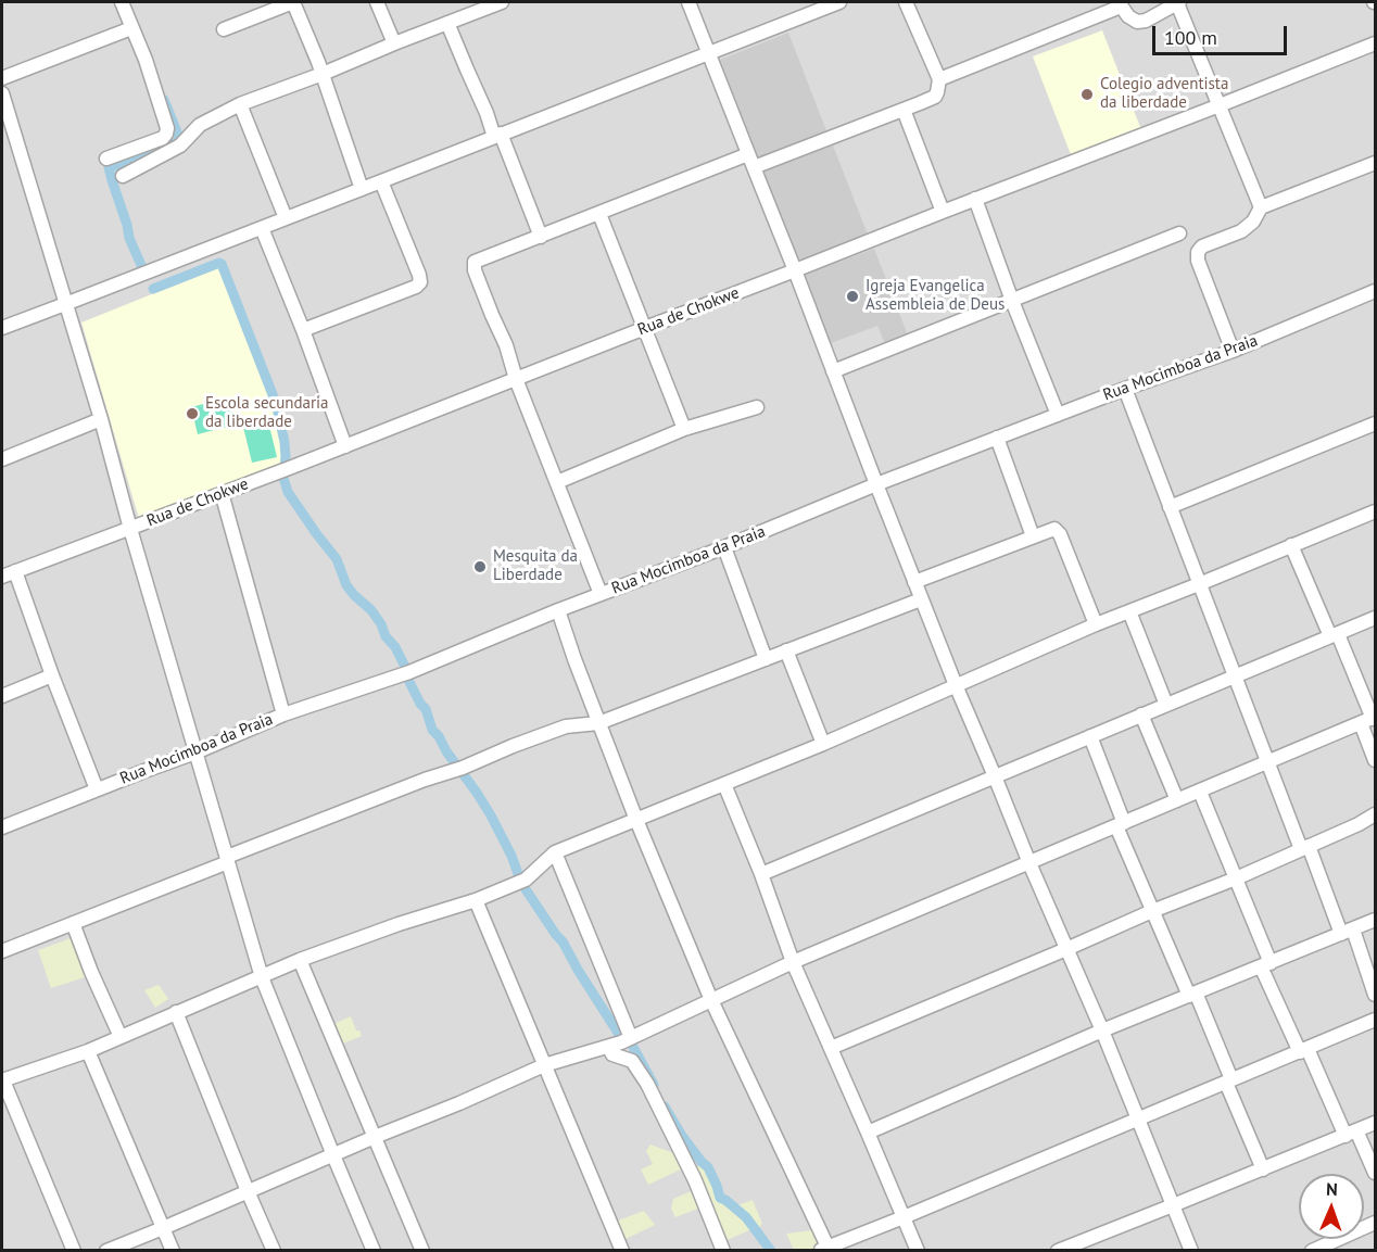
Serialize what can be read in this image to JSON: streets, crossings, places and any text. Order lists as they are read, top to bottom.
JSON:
{
  "streets": {
    "street": ["Rua de Chokwe", "Rua Mocimboa da Praia"]
  },
  "places": [
    "Colegio adventista da liberdade",
    "Igreja Evangelica Assembleia de Deus",
    "Escola secundaria da liberdade",
    "Mesquita da Liberdade"
  ],
  "scale_bar": "100 m",
  "north": "top"
}
